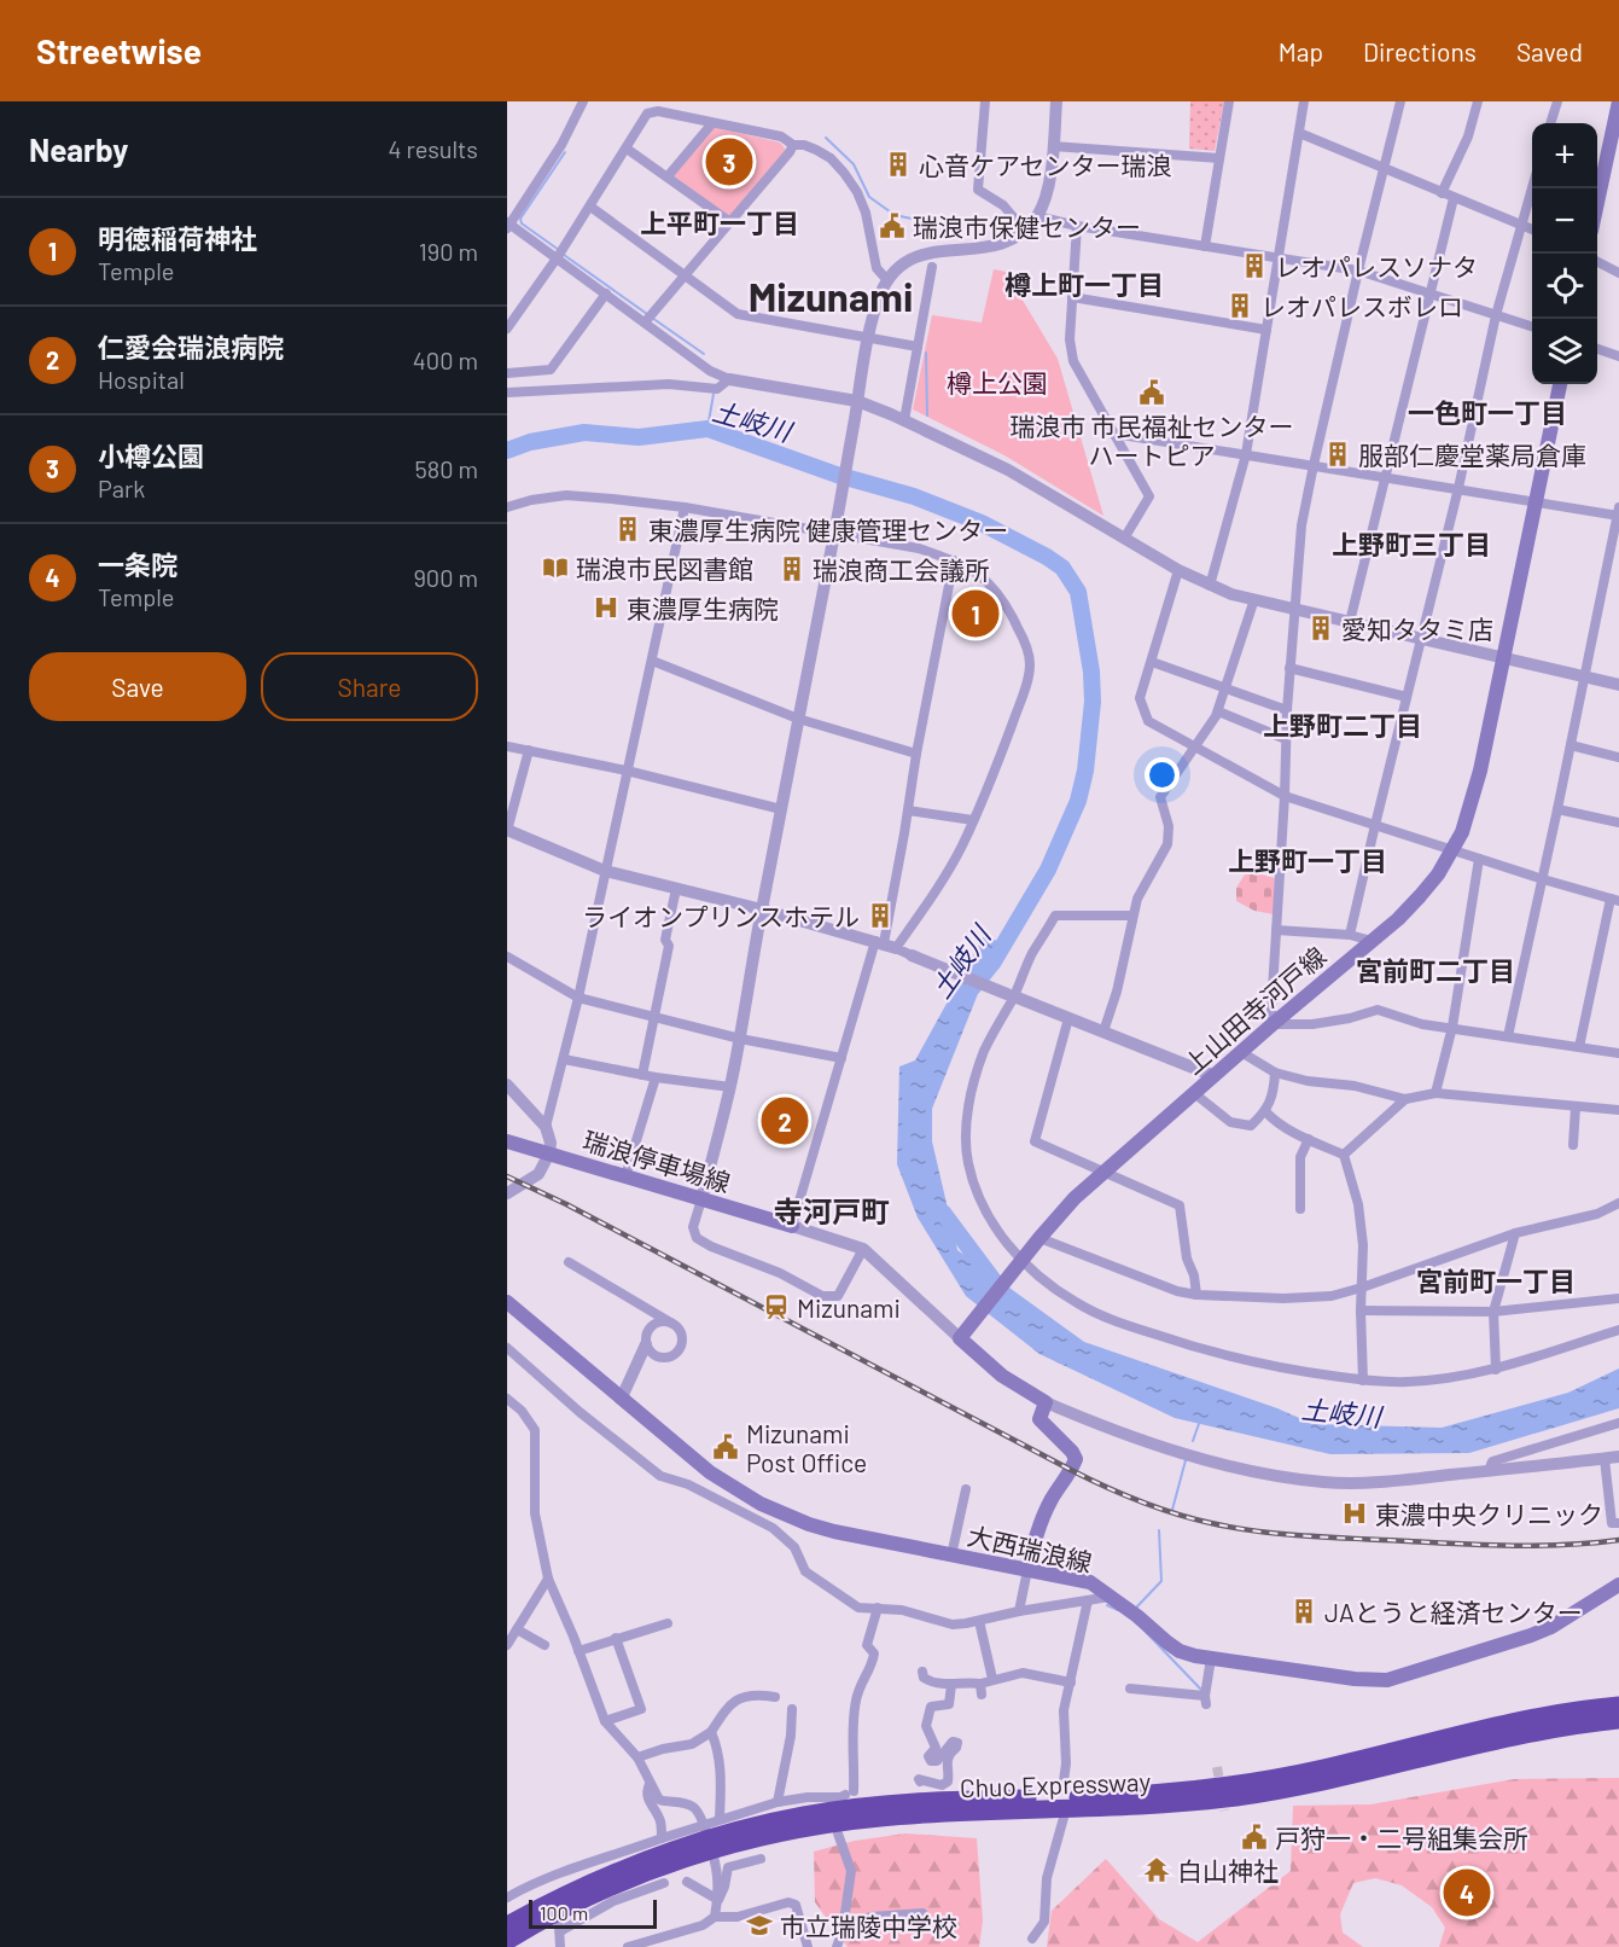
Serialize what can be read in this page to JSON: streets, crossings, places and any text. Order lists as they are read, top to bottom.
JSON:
{
  "streets": {
    "highway": ["Chuo Expressway"],
    "main road": ["上山田寺河戸線", "瑞浪停車場線", "大西瑞浪線"]
  },
  "districts": [
    "上平町一丁目",
    "樽上町一丁目",
    "Mizunami",
    "一色町一丁目",
    "上野町三丁目",
    "上野町二丁目",
    "上野町一丁目",
    "宮前町二丁目",
    "寺河戸町",
    "宮前町一丁目"
  ],
  "water": ["土岐川"],
  "parks": ["樽上公園"],
  "places": {
    "building": [
      "心音ケアセンター瑞浪",
      "レオパレスソナタ",
      "レオパレスボレロ",
      "服部仁慶堂薬局倉庫",
      "東濃厚生病院 健康管理センター",
      "瑞浪商工会議所",
      "愛知タタミ店",
      "ライオンプリンスホテル",
      "JAとうと経済センター"
    ],
    "public building": [
      "瑞浪市保健センター",
      "瑞浪市 市民福祉センター ハートピア",
      "Mizunami Post Office",
      "戸狩一・二号組集会所"
    ],
    "library": ["瑞浪市民図書館"],
    "hospital": ["東濃厚生病院", "東濃中央クリニック"],
    "station": ["Mizunami"],
    "temple": ["白山神社"],
    "school or university": ["市立瑞陵中学校"]
  },
  "scale_bar": "100 m",
  "page": {
    "header": "Streetwise",
    "nav": ["Map", "Directions", "Saved"],
    "heading": ["Nearby", "4 results"],
    "map_buttons": ["+", "−"],
    "pins": [
      "3",
      "1",
      "2",
      "4"
    ],
    "list": [
      {
        "mark": "1",
        "name": "明徳稲荷神社",
        "note": "Temple",
        "value": "190 m"
      },
      {
        "mark": "2",
        "name": "仁愛会瑞浪病院",
        "note": "Hospital",
        "value": "400 m"
      },
      {
        "mark": "3",
        "name": "小樽公園",
        "note": "Park",
        "value": "580 m"
      },
      {
        "mark": "4",
        "name": "一条院",
        "note": "Temple",
        "value": "900 m"
      }
    ],
    "buttons": ["Save", "Share"],
    "scale": "100 m"
  }
}
